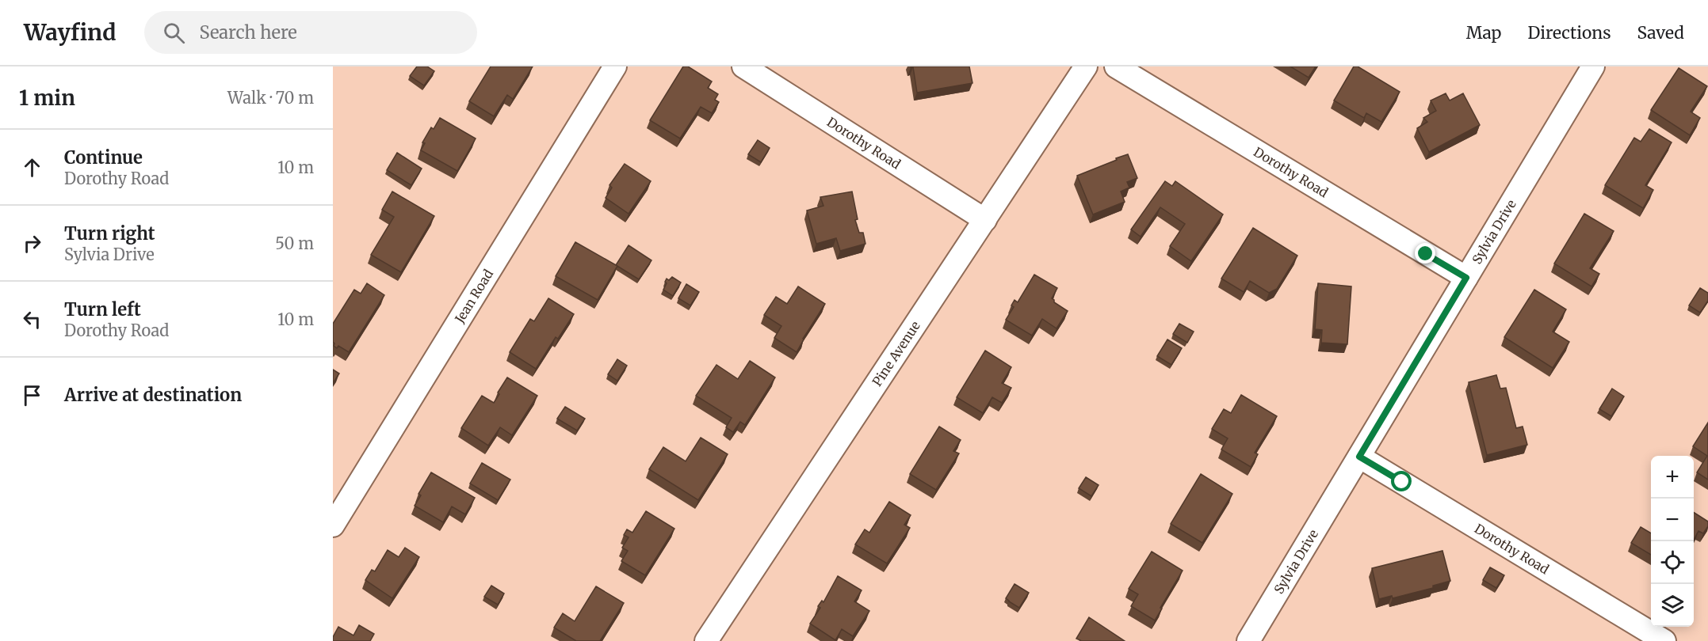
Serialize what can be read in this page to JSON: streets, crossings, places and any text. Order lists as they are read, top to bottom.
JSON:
{
  "streets": {
    "street": [
      "Dorothy Road",
      "Sylvia Drive",
      "Jean Road",
      "Pine Avenue"
    ]
  },
  "crossings": [
    ["Dorothy Road", "Sylvia Drive"],
    ["Dorothy Road", "Pine Avenue"]
  ],
  "page": {
    "header": "Wayfind",
    "search": "Search here",
    "nav": ["Map", "Directions", "Saved"],
    "heading": ["1 min", "Walk · 70 m"],
    "list": [
      ["Continue", "Dorothy Road", "10 m"],
      ["Turn right", "Sylvia Drive", "50 m"],
      ["Turn left", "Dorothy Road", "10 m"],
      "Arrive at destination"
    ],
    "map_buttons": ["+", "−"]
  }
}
